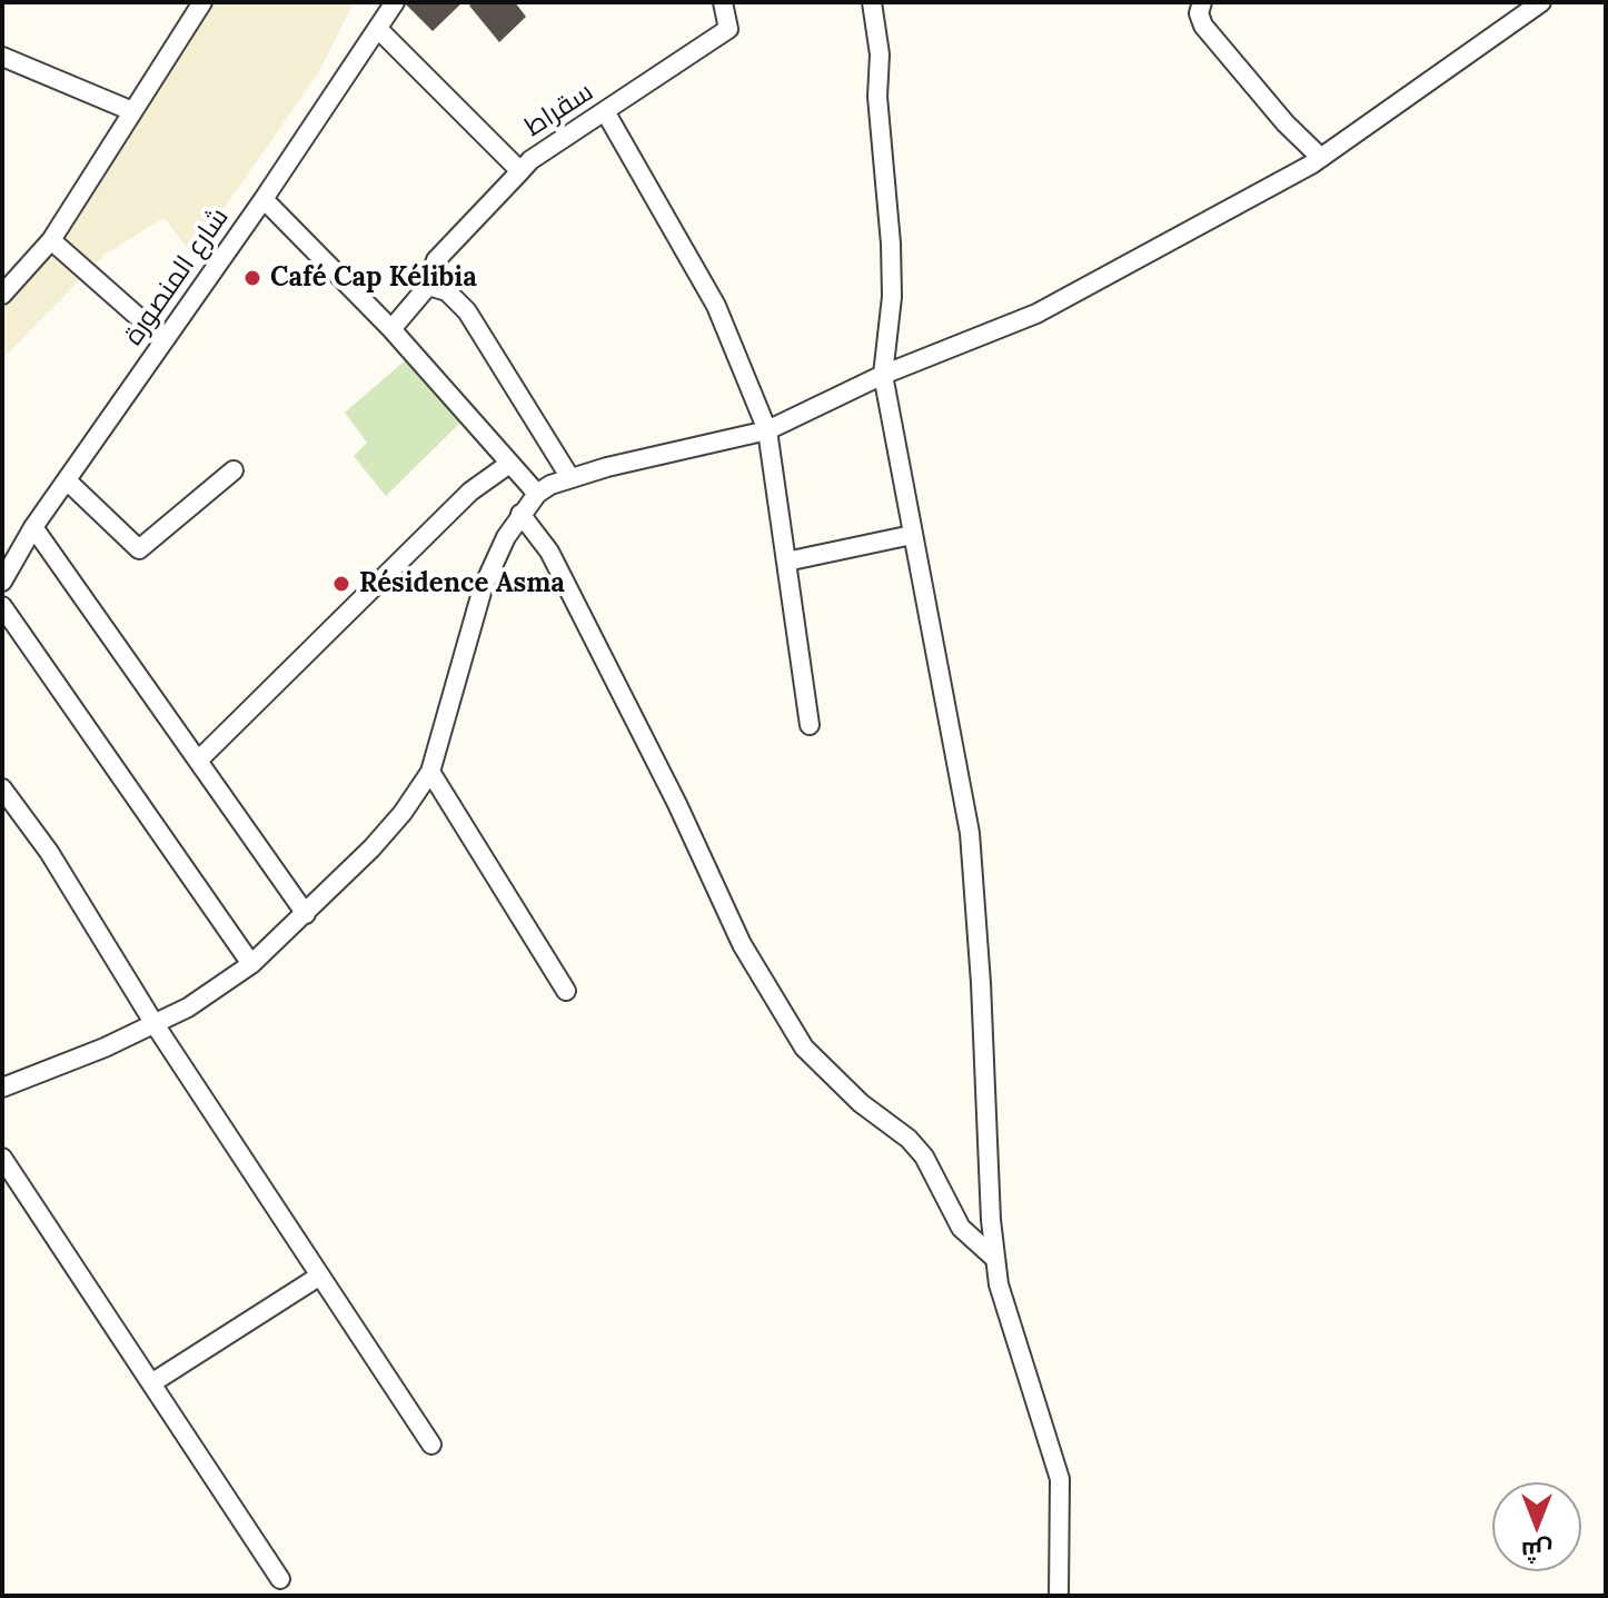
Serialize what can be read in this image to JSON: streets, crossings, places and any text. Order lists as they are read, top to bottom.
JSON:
{
  "streets": {
    "street": ["سقراط", "شارع المنصورة"]
  },
  "crossings": [
    ["سقراط", "شارع المنصورة"]
  ],
  "places": ["Café Cap Kélibia", "Résidence Asma"],
  "north": "bottom"
}
